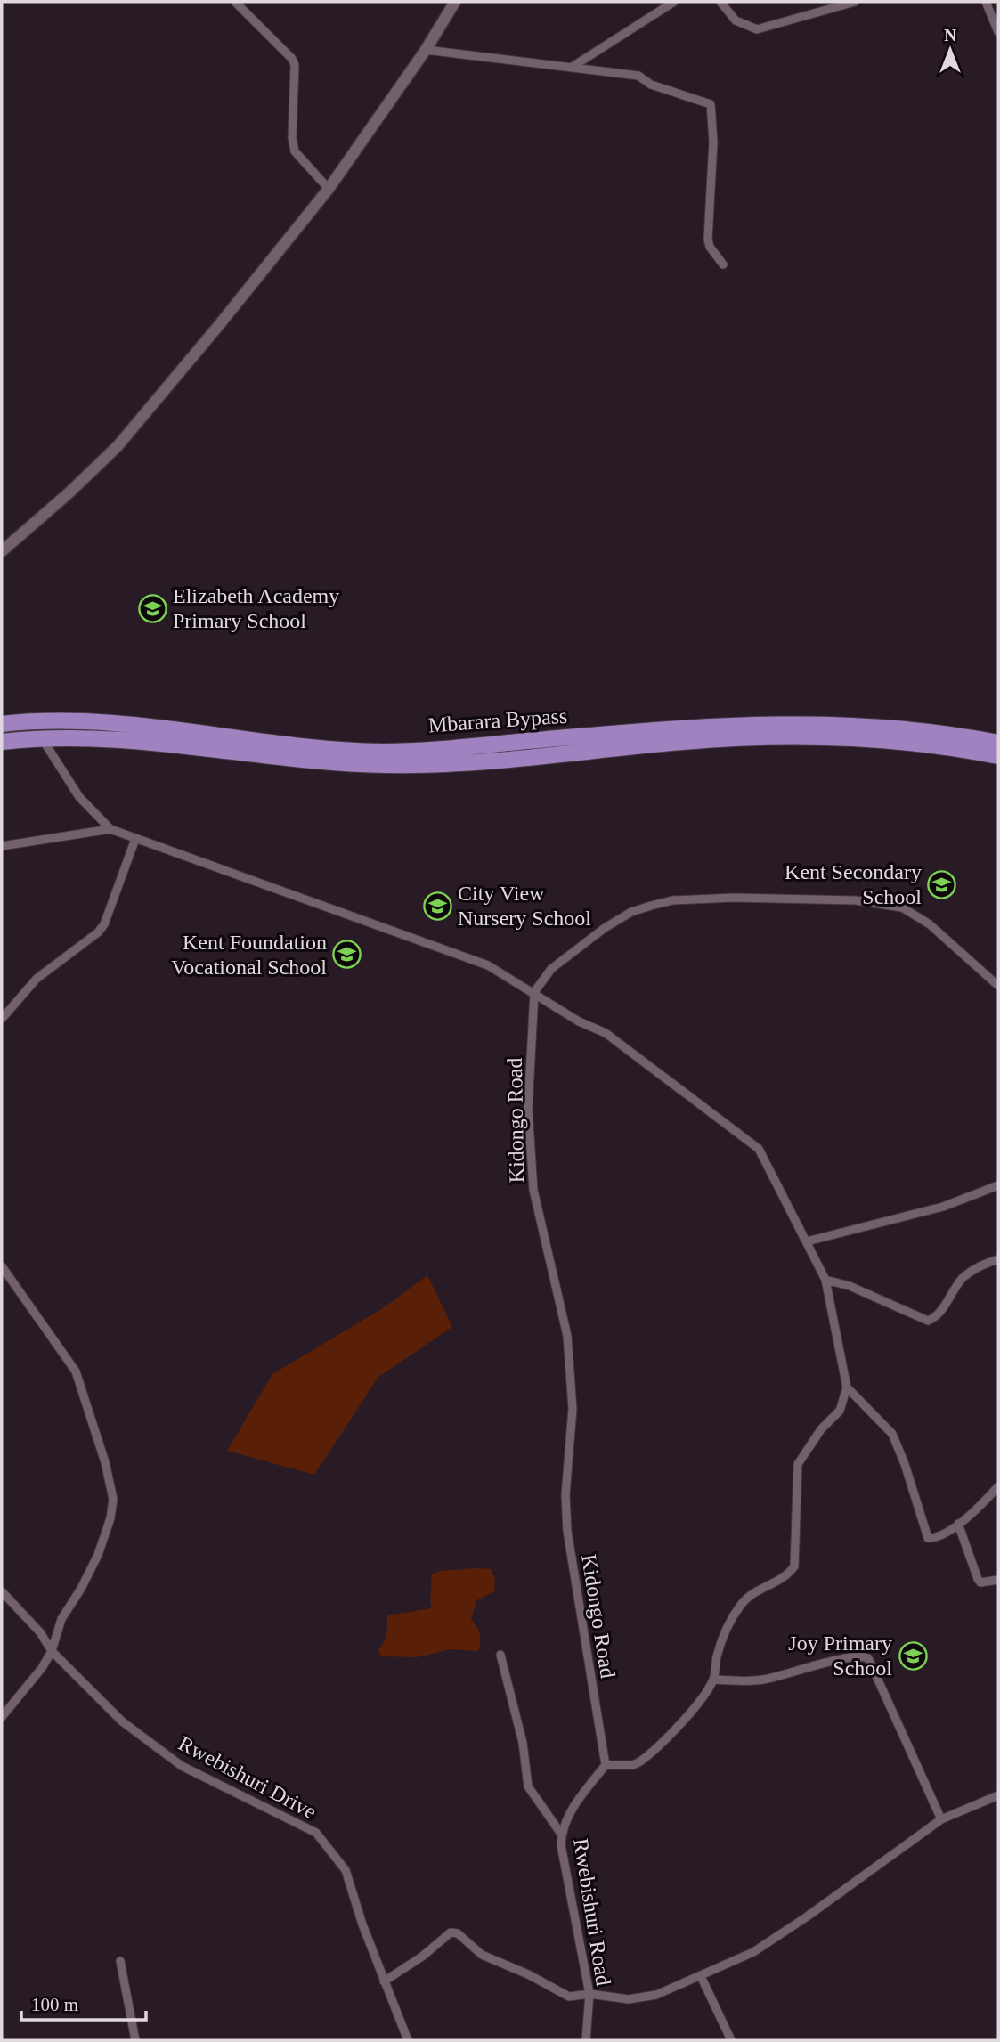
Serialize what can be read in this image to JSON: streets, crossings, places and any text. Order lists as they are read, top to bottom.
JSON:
{
  "streets": {
    "highway": ["Mbarara Bypass"],
    "street": ["Kidongo Road", "Rwebishuri Drive", "Rwebishuri Road"]
  },
  "crossings": [
    ["Kidongo Road", "Rwebishuri Road"]
  ],
  "places": {
    "school or university": [
      "Elizabeth Academy Primary School",
      "Kent Secondary School",
      "City View Nursery School",
      "Kent Foundation Vocational School",
      "Joy Primary School"
    ]
  },
  "scale_bar": "100 m",
  "north": "top"
}
